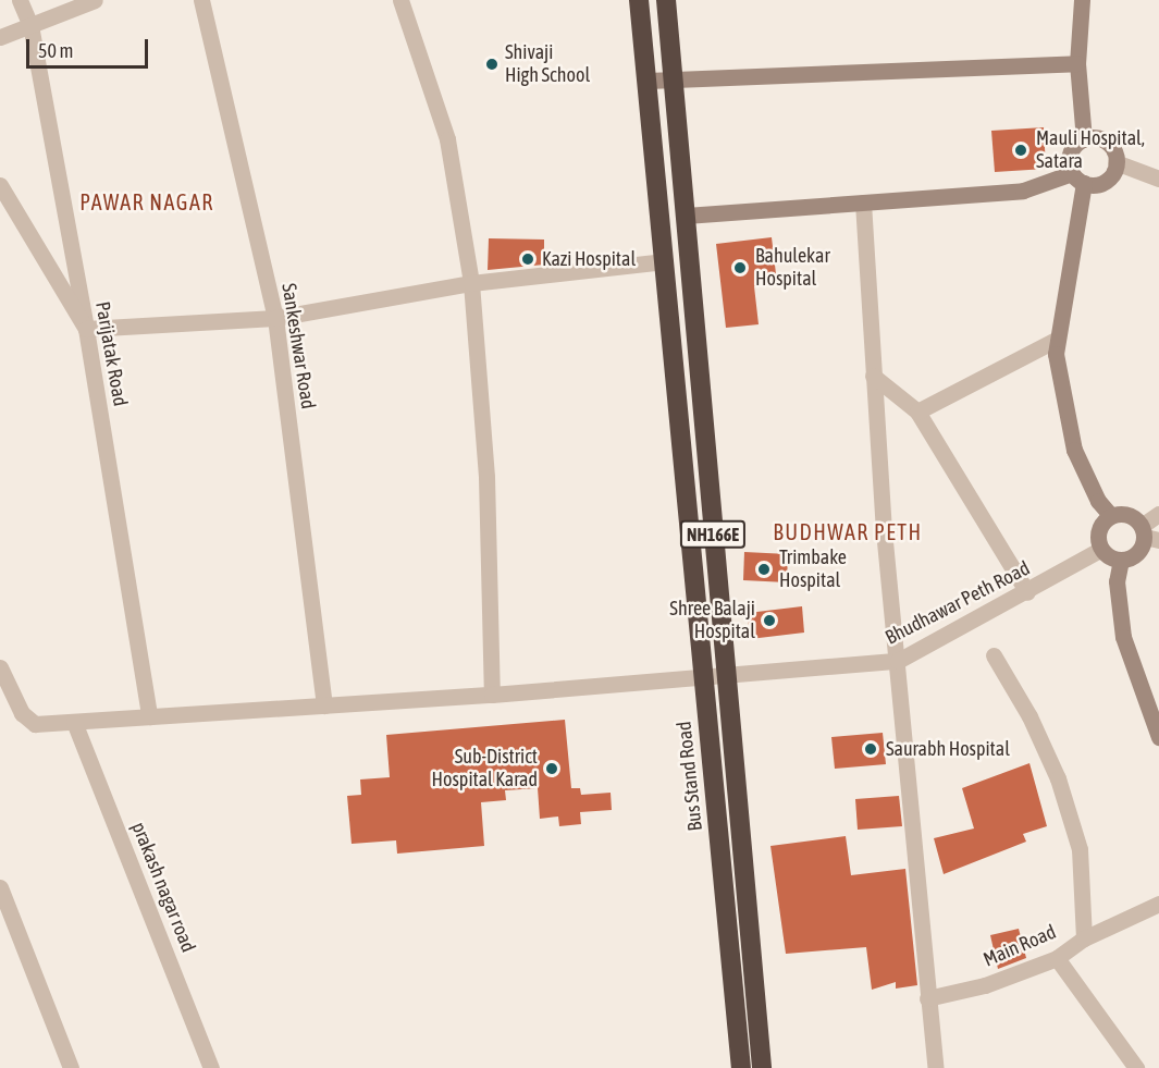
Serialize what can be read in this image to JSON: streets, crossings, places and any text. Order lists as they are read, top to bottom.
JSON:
{
  "streets": {
    "highway": ["NH166E", "Bus Stand Road"],
    "street": [
      "Sankeshwar Road",
      "Parijatak Road",
      "Bhudhawar Peth Road",
      "prakash nagar road",
      "Main Road"
    ]
  },
  "crossings": [
    ["Sankeshwar Road", "Bhudhawar Peth Road"],
    ["Parijatak Road", "Bhudhawar Peth Road"],
    ["NH166E", "Bhudhawar Peth Road"],
    ["NH166E", "Bus Stand Road"],
    ["Bhudhawar Peth Road", "Bus Stand Road"],
    ["Bhudhawar Peth Road", "prakash nagar road"]
  ],
  "districts": ["PAWAR NAGAR", "BUDHWAR PETH"],
  "places": [
    "Shivaji High School",
    "Mauli Hospital, Satara",
    "Kazi Hospital",
    "Bahulekar Hospital",
    "Trimbake Hospital",
    "Shree Balaji Hospital",
    "Saurabh Hospital",
    "Sub-District Hospital Karad"
  ],
  "scale_bar": "50 m"
}
